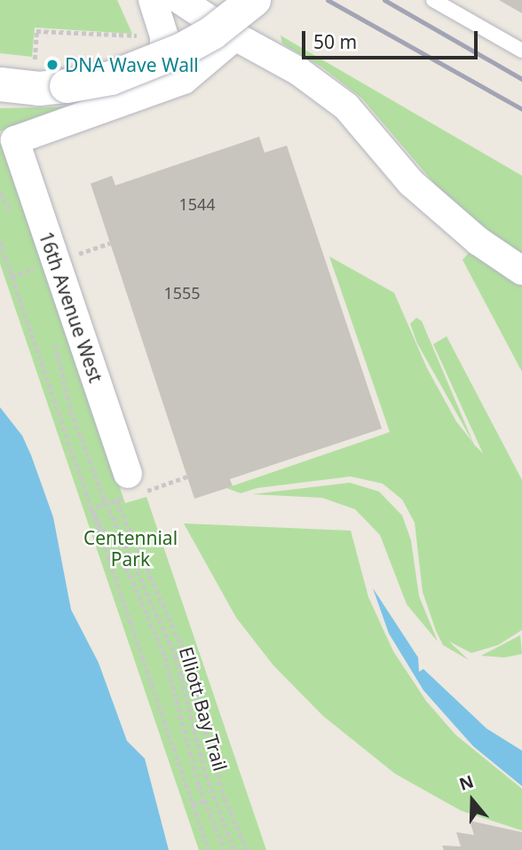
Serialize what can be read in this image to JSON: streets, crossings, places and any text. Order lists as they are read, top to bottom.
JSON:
{
  "streets": {
    "street": ["16th Avenue West"],
    "path": ["Elliott Bay Trail"]
  },
  "parks": ["Centennial Park"],
  "places": ["DNA Wave Wall"],
  "house_numbers": ["1544", "1555"],
  "scale_bar": "50 m",
  "north": "top"
}
